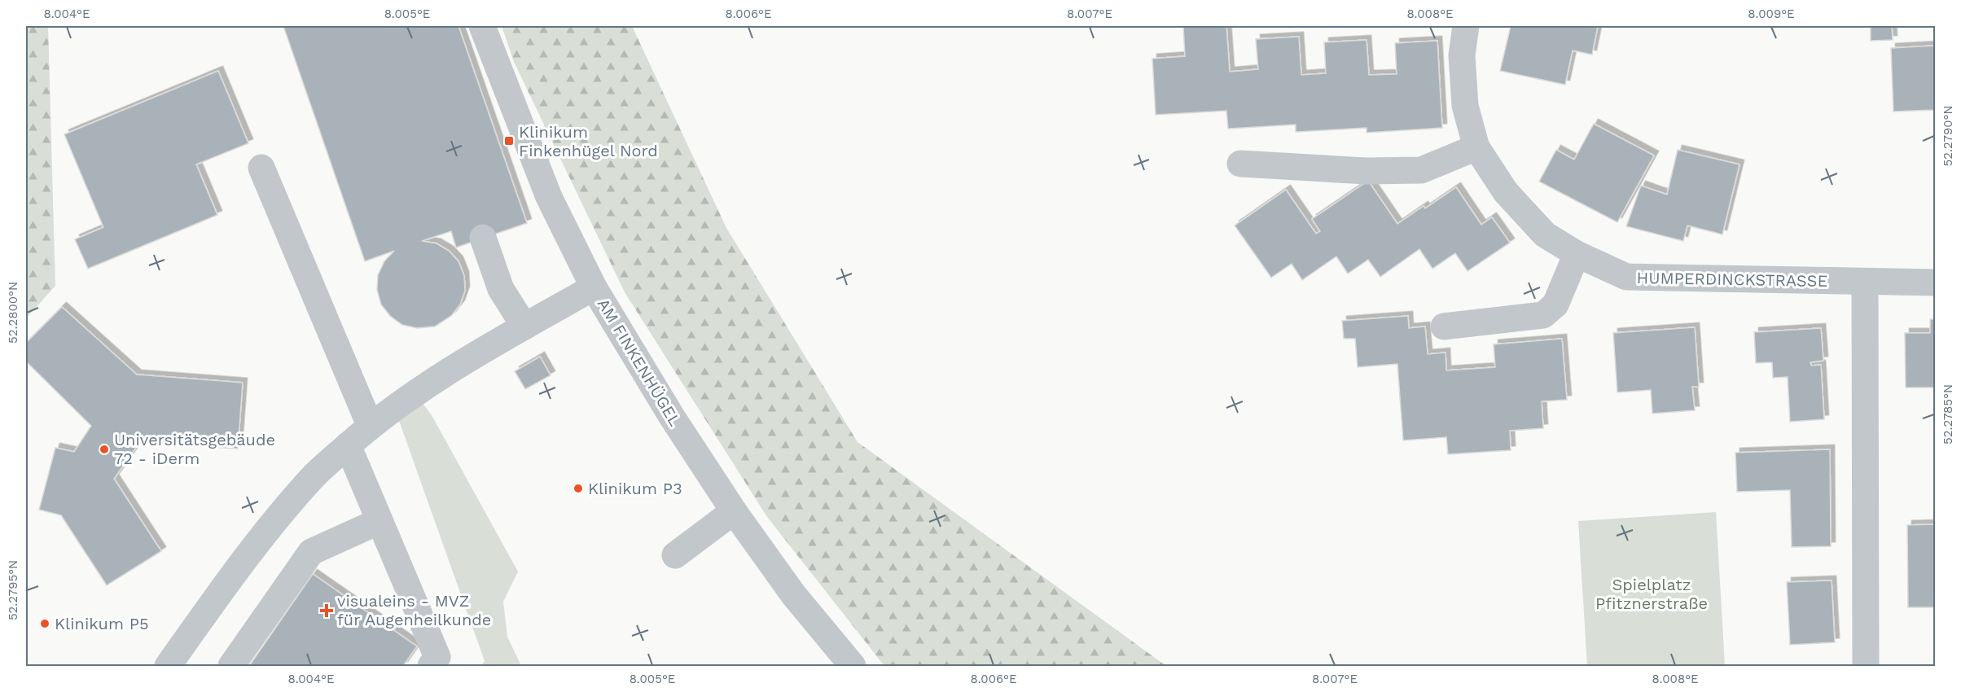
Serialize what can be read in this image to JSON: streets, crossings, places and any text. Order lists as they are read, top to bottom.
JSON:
{
  "streets": {
    "street": ["HUMPERDINCKSTRASSE", "AM FINKENHÜGEL"]
  },
  "parks": ["Spielplatz Pfitznerstraße"],
  "places": {
    "transit": ["Klinikum Finkenhügel Nord"],
    "other": ["Universitätsgebäude 72 - iDerm", "Klinikum P3", "Klinikum P5"],
    "health": ["visualeins - MVZ für Augenheilkunde"]
  },
  "coordinates": [
    "8.004°E",
    "8.005°E",
    "8.006°E",
    "8.007°E",
    "8.008°E",
    "8.009°E",
    "52.2790°N",
    "52.2800°N",
    "52.2785°N",
    "52.2795°N"
  ]
}
